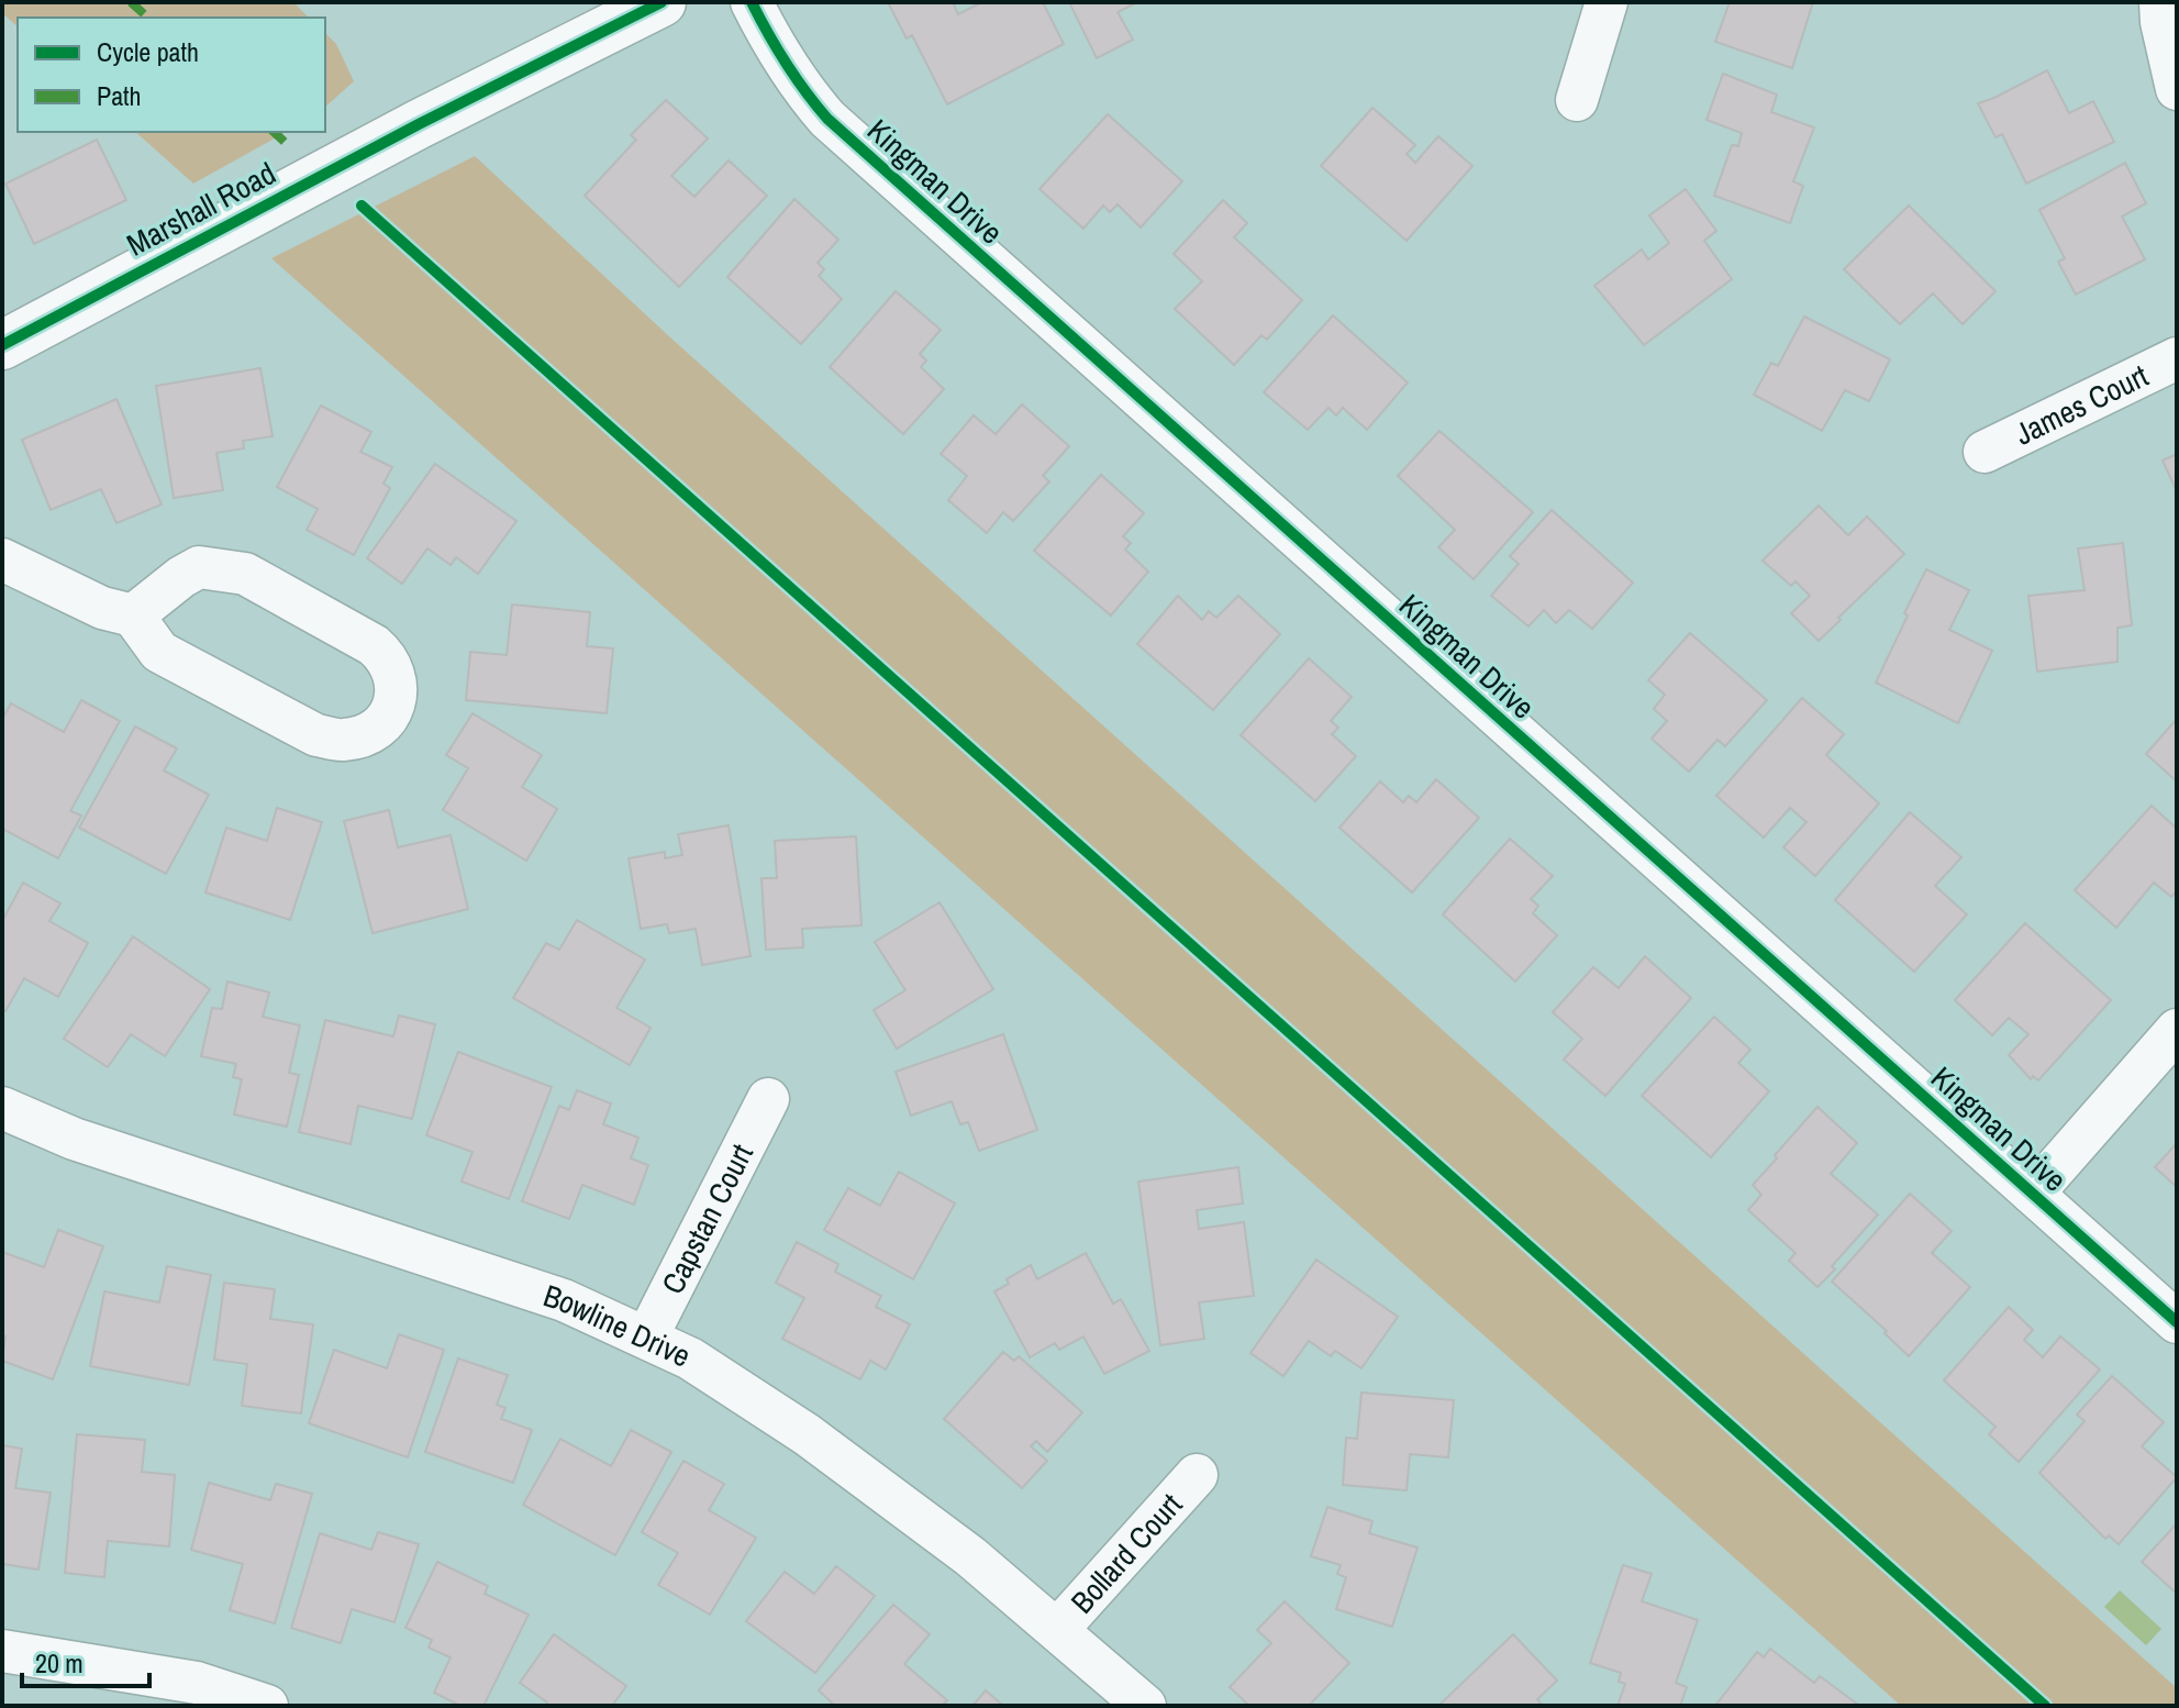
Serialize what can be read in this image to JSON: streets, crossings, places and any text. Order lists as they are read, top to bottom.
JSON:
{
  "streets": {
    "street": [
      "Kingman Drive",
      "Marshall Road",
      "James Court",
      "Capstan Court",
      "Bowline Drive",
      "Bollard Court"
    ]
  },
  "crossings": [
    ["Capstan Court", "Bowline Drive"],
    ["Bowline Drive", "Bollard Court"]
  ],
  "legend": ["Cycle path", "Path"],
  "scale_bar": "20 m"
}
